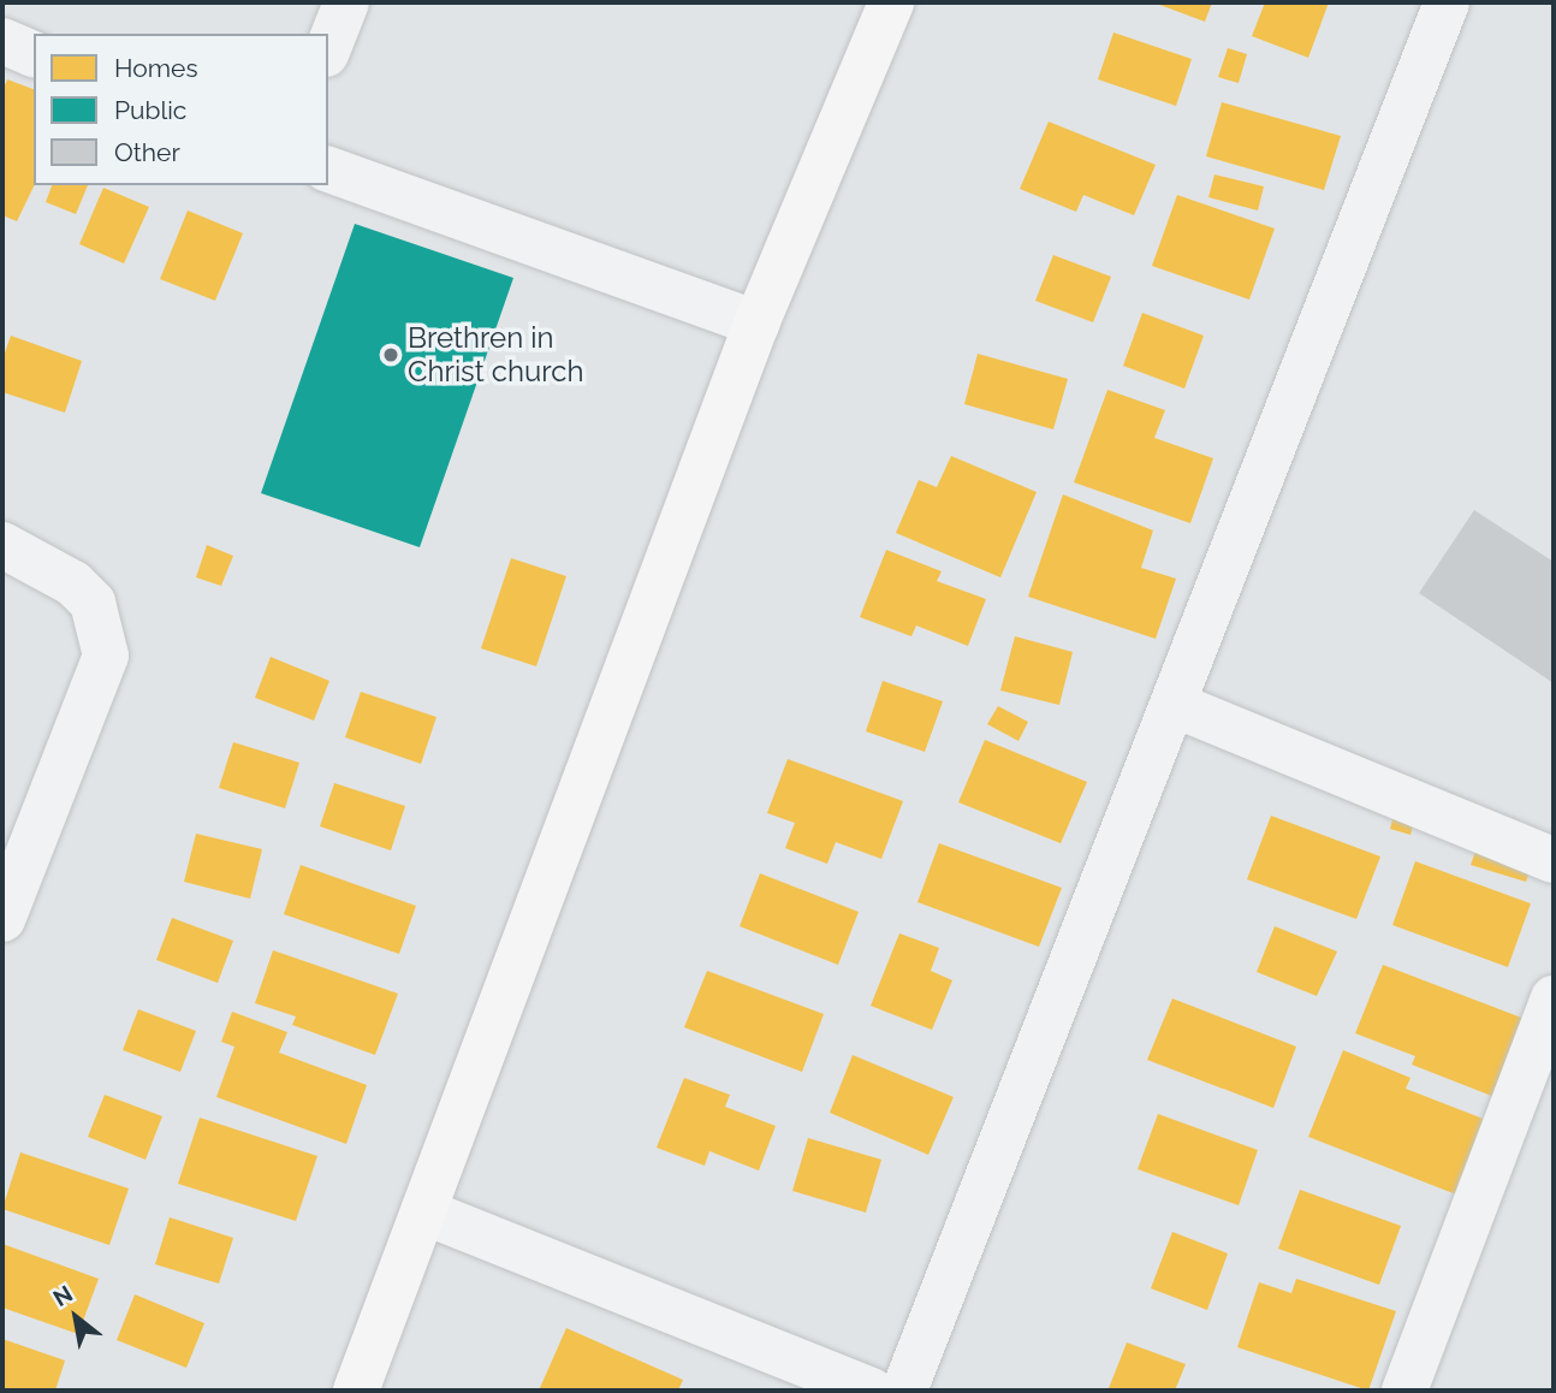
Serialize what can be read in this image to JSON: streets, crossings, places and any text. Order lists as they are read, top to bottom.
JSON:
{
  "places": ["Brethren in Christ church"],
  "legend": ["Homes", "Public", "Other"],
  "north": "top left"
}
